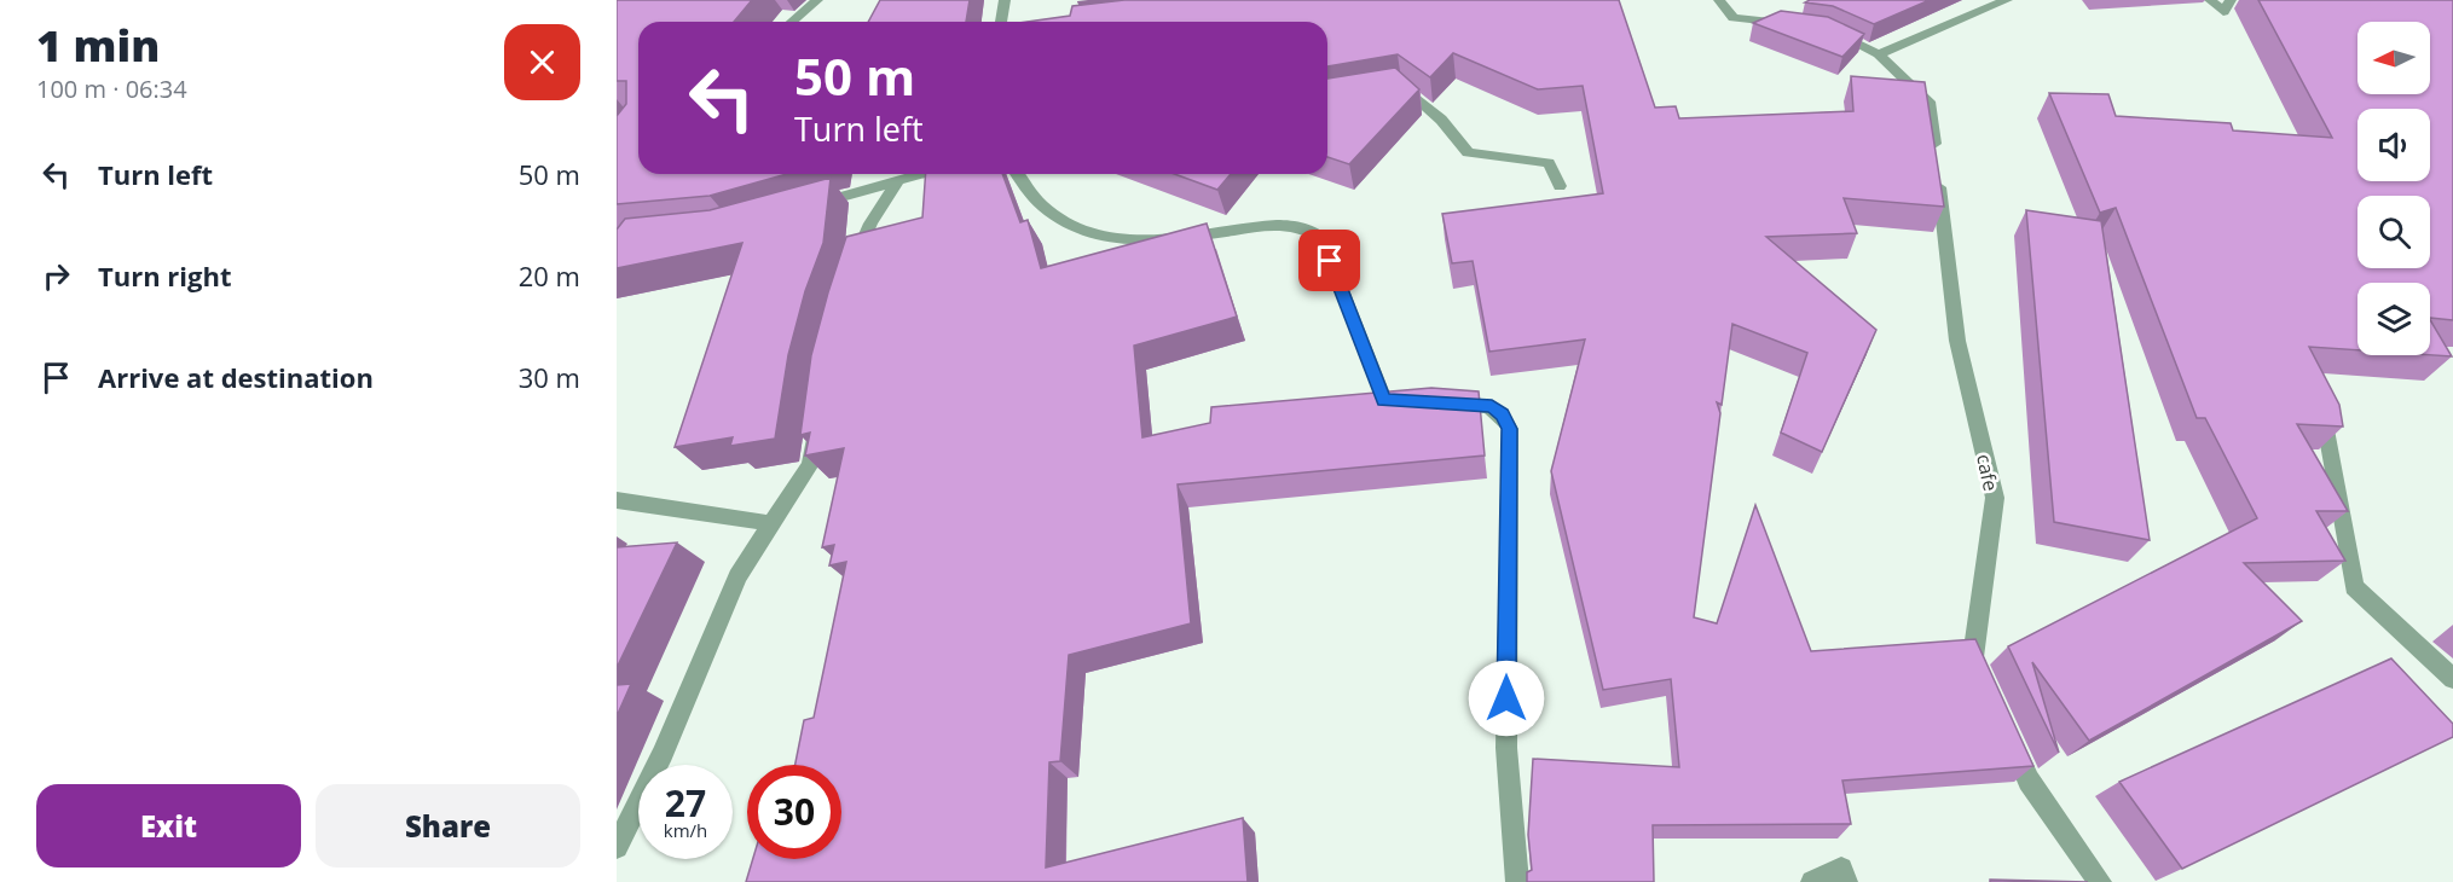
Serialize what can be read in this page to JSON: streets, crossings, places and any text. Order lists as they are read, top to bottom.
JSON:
{
  "streets": {
    "street": ["cafe"]
  },
  "north": "left",
  "page": {
    "heading": ["1 min", "100 m · 06:34"],
    "turn": ["50 m", "Turn left"],
    "list": [
      {
        "name": "Turn left",
        "value": "50 m"
      },
      {
        "name": "Turn right",
        "value": "20 m"
      },
      {
        "name": "Arrive at destination",
        "value": "30 m"
      }
    ],
    "speed": "27 km/h",
    "limit": "30",
    "buttons": ["Exit", "Share"]
  }
}
